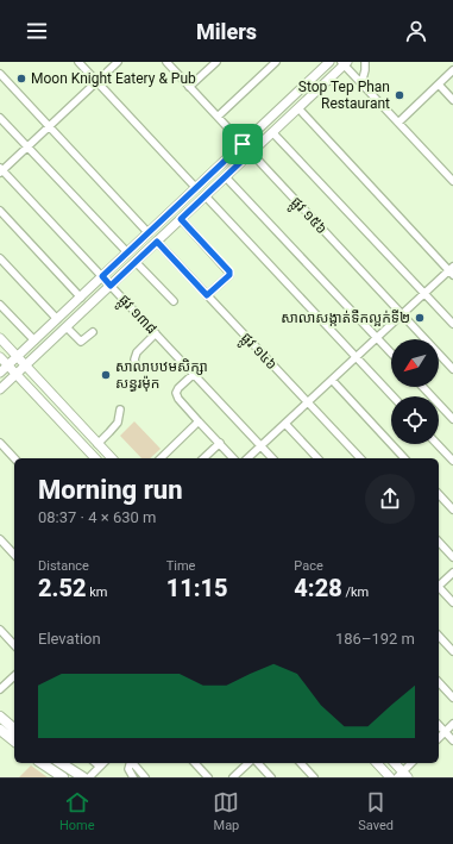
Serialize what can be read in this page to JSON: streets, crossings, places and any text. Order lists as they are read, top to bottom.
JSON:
{
  "streets": {
    "street": ["ផ្លូវ ១៥៦", "ផ្លូវ ១៣៨", "ផ្លូវ ១៤៦"]
  },
  "places": [
    "Moon Knight Eatery & Pub",
    "Stop Tep Phan Restaurant",
    "សាលាសង្កាត់ទឹកល្អក់ទី២",
    "សាលាបឋមសិក្សា សន្ធរម៉ុក"
  ],
  "north": "bottom left",
  "page": {
    "header": "Milers",
    "heading": ["Morning run", "08:37 · 4 × 630 m"],
    "stats": [
      ["Distance", "2.52 km"],
      ["Time", "11:15"],
      ["Pace", "4:28 /km"]
    ],
    "chart": ["Elevation", "186–192 m"],
    "tabs": ["Home", "Map", "Saved"]
  }
}
